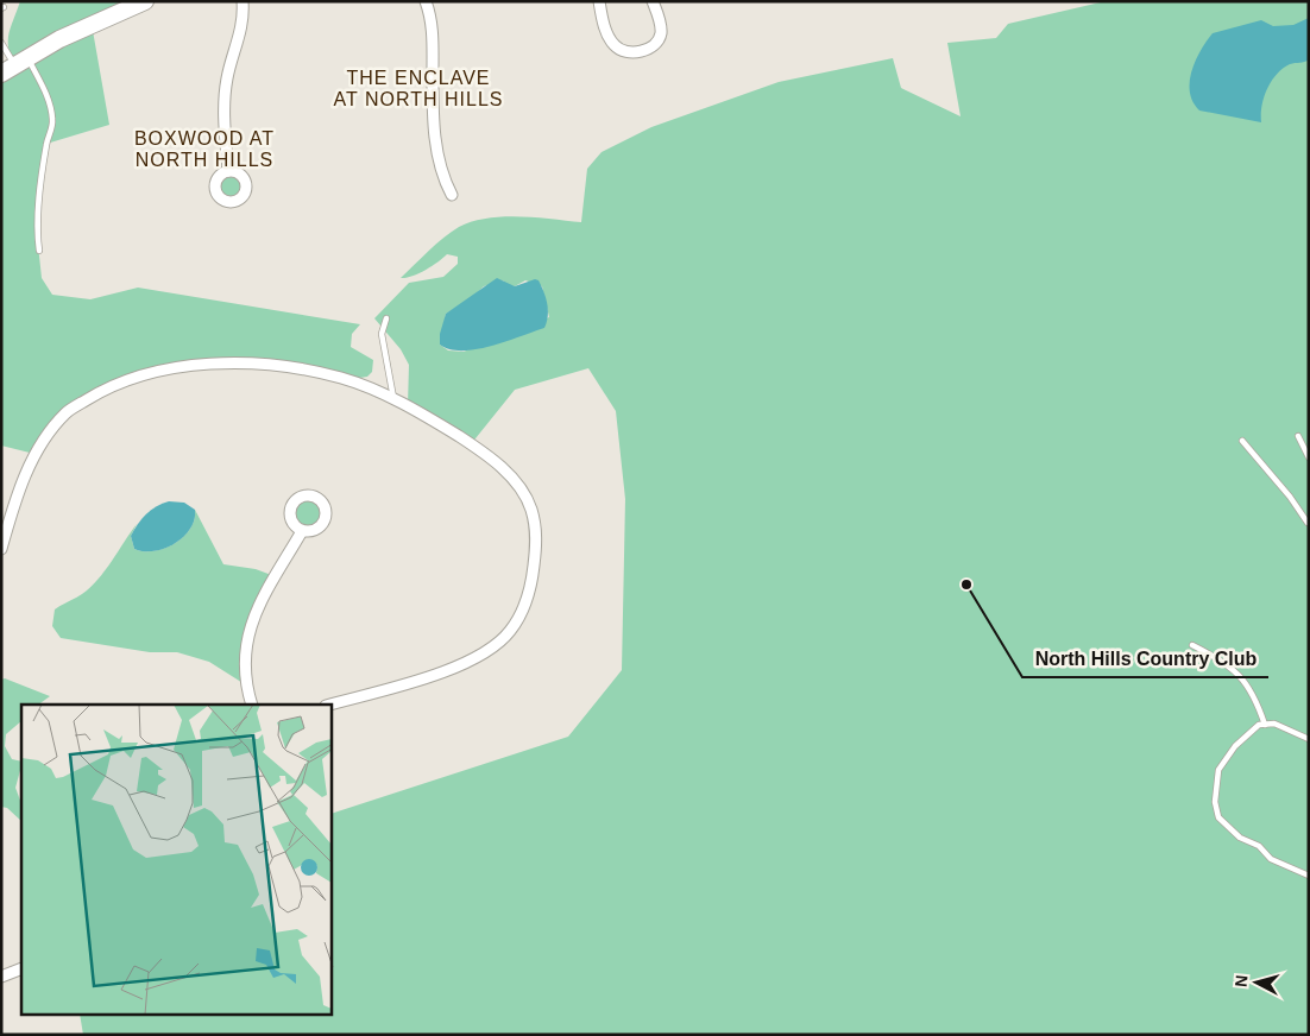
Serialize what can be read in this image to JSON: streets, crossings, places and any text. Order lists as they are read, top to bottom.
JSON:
{
  "districts": ["THE ENCLAVE AT NORTH HILLS", "BOXWOOD AT NORTH HILLS"],
  "places": ["North Hills Country Club"],
  "north": "left"
}
